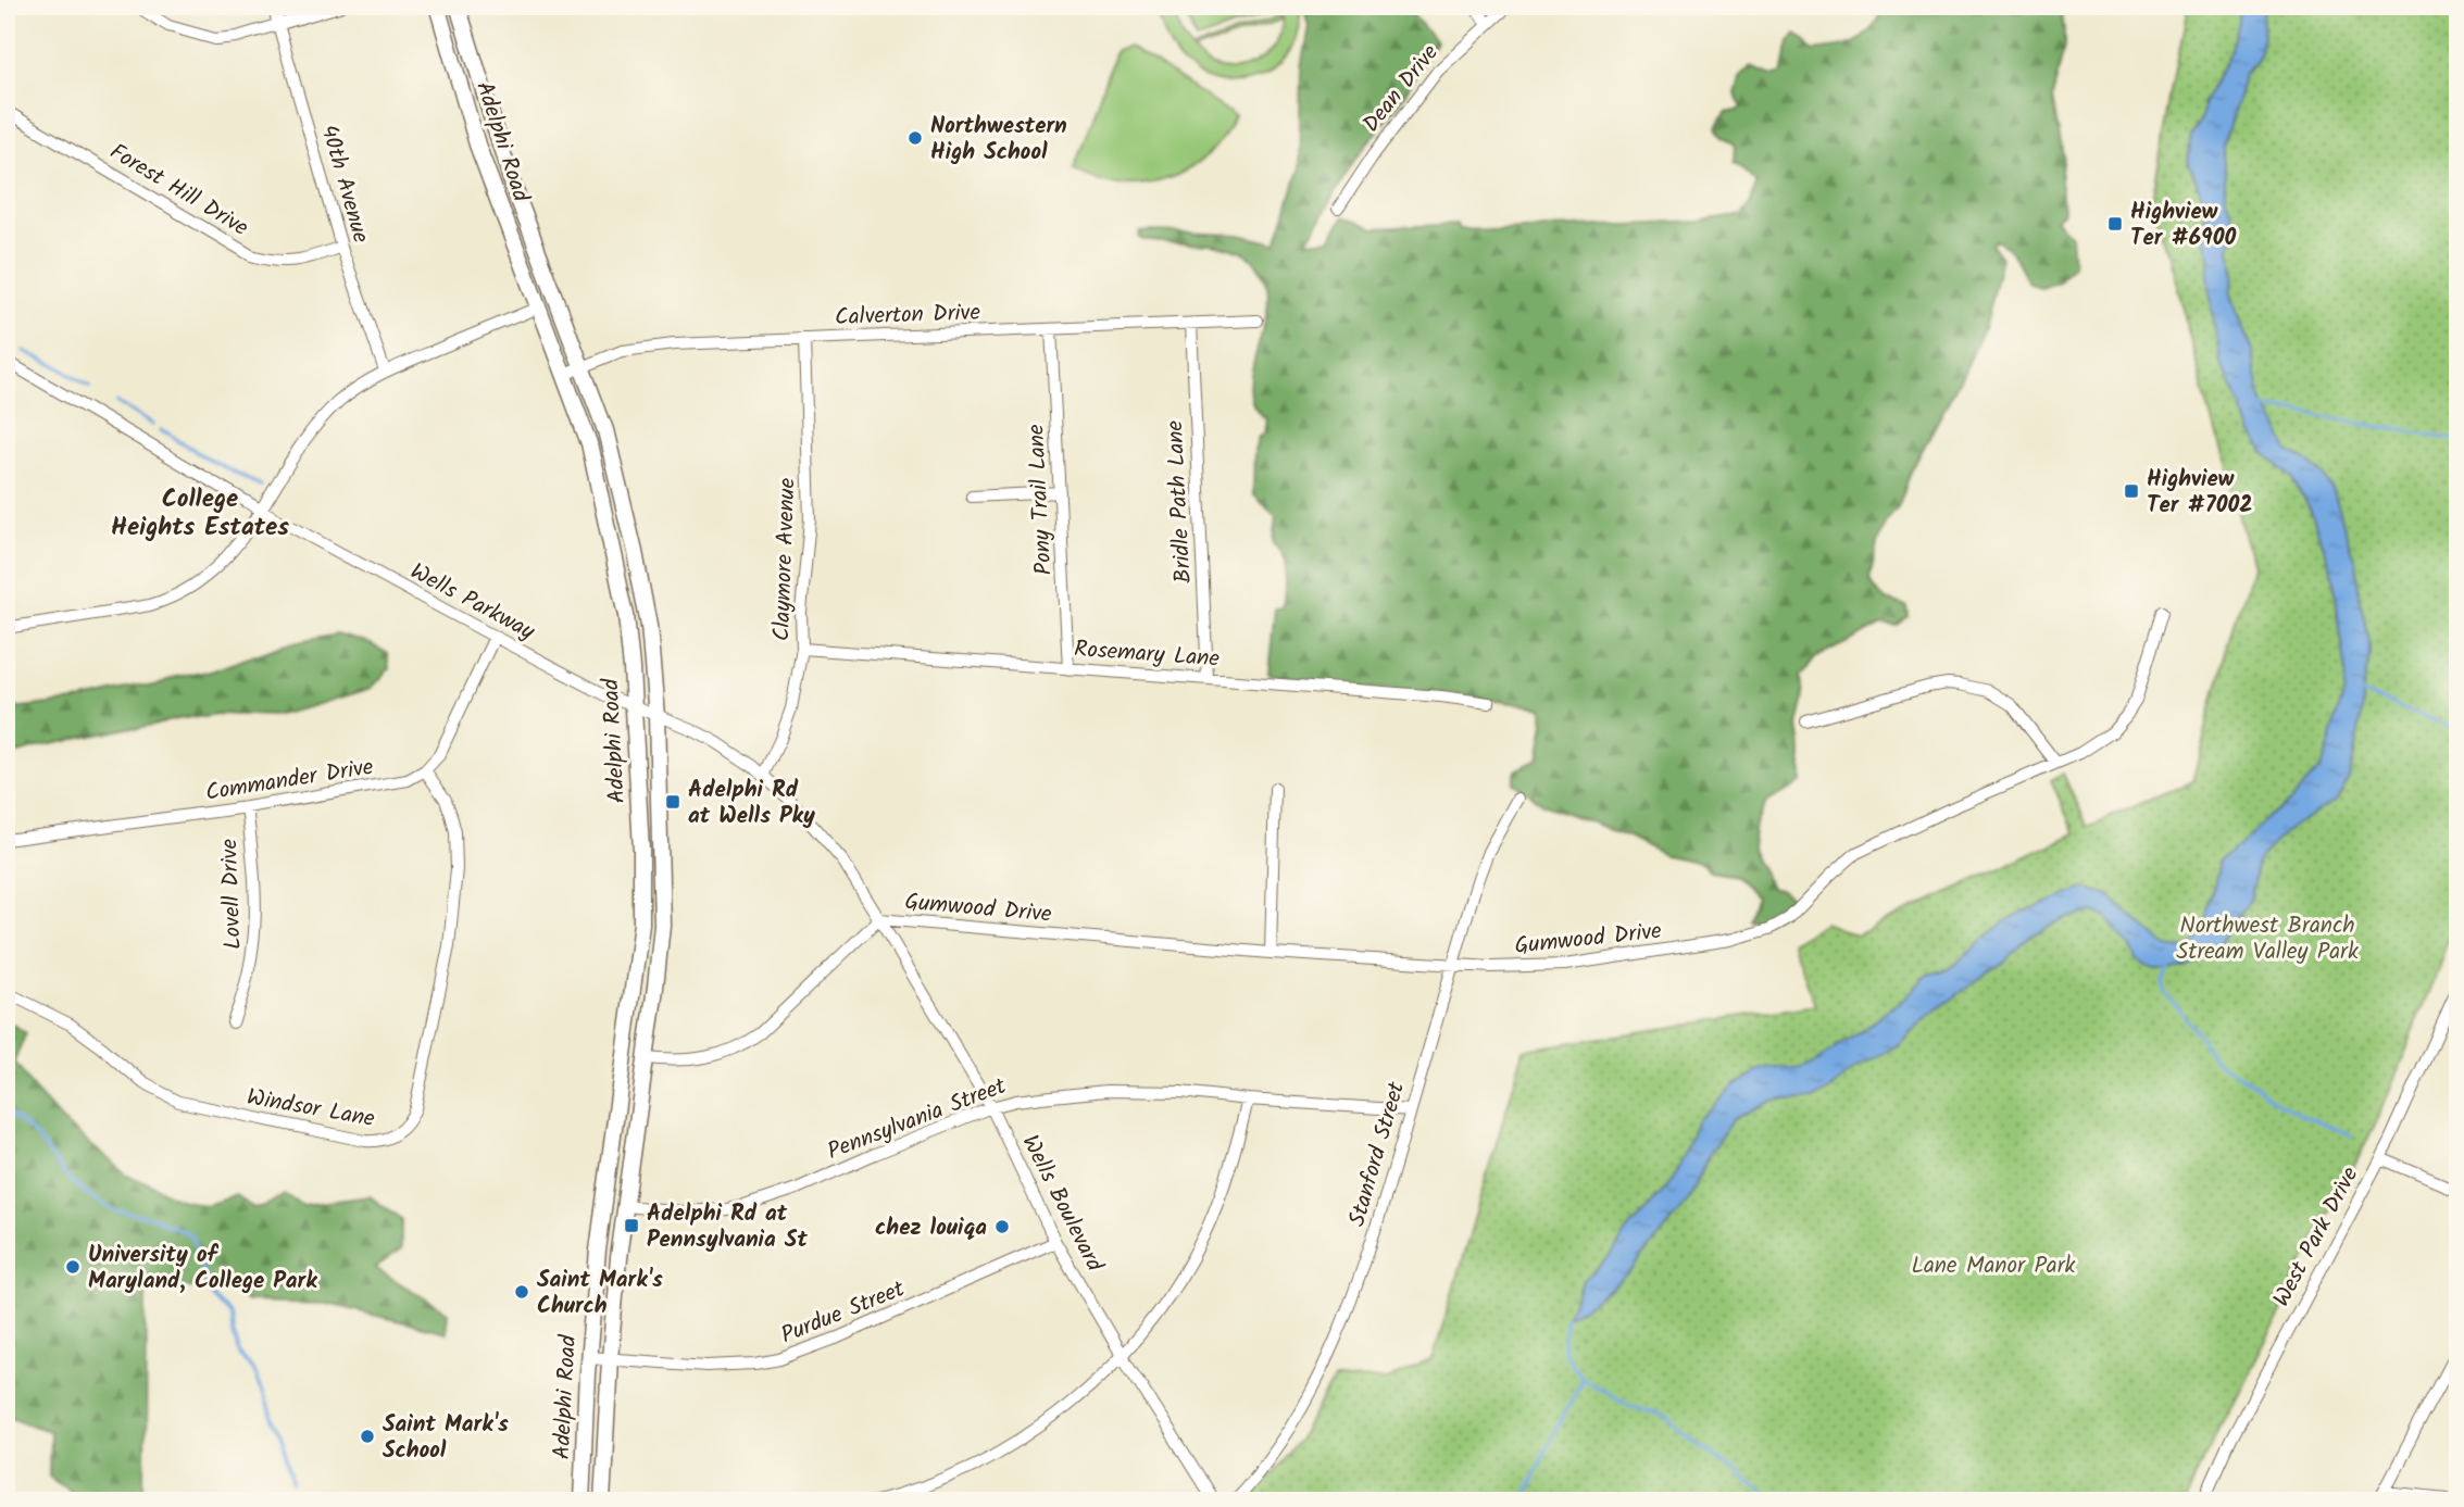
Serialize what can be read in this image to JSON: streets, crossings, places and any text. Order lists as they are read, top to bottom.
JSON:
{
  "streets": {
    "main road": ["Adelphi Road"],
    "street": [
      "Dean Drive",
      "40th Avenue",
      "Forest Hill Drive",
      "Calverton Drive",
      "Pony Trail Lane",
      "Bridle Path Lane",
      "Claymore Avenue",
      "Wells Parkway",
      "Rosemary Lane",
      "Commander Drive",
      "Lovell Drive",
      "Gumwood Drive",
      "Windsor Lane",
      "Pennsylvania Street",
      "Stanford Street",
      "Wells Boulevard",
      "West Park Drive",
      "Purdue Street"
    ]
  },
  "crossings": [
    ["Adelphi Road", "Calverton Drive"],
    ["Adelphi Road", "Wells Parkway"],
    ["Adelphi Road", "Pennsylvania Street"],
    ["Adelphi Road", "Purdue Street"],
    ["40th Avenue", "Forest Hill Drive"],
    ["Calverton Drive", "Pony Trail Lane"],
    ["Calverton Drive", "Bridle Path Lane"],
    ["Calverton Drive", "Claymore Avenue"],
    ["Pony Trail Lane", "Rosemary Lane"],
    ["Bridle Path Lane", "Rosemary Lane"],
    ["Claymore Avenue", "Wells Parkway"],
    ["Claymore Avenue", "Rosemary Lane"],
    ["Wells Parkway", "Gumwood Drive"],
    ["Wells Parkway", "Wells Boulevard"],
    ["Commander Drive", "Lovell Drive"],
    ["Commander Drive", "Windsor Lane"],
    ["Gumwood Drive", "Stanford Street"],
    ["Gumwood Drive", "Wells Boulevard"],
    ["Pennsylvania Street", "Stanford Street"],
    ["Pennsylvania Street", "Wells Boulevard"],
    ["Wells Boulevard", "Purdue Street"]
  ],
  "districts": ["College Heights Estates"],
  "parks": ["Northwest Branch Stream Valley Park", "Lane Manor Park"],
  "places": {
    "other": [
      "Northwestern High School",
      "chez louiqa",
      "University of Maryland, College Park",
      "Saint Mark's Church",
      "Saint Mark's School"
    ],
    "transit": [
      "Highview Ter #6900",
      "Highview Ter #7002",
      "Adelphi Rd at Wells Pky",
      "Adelphi Rd at Pennsylvania St"
    ]
  }
}
